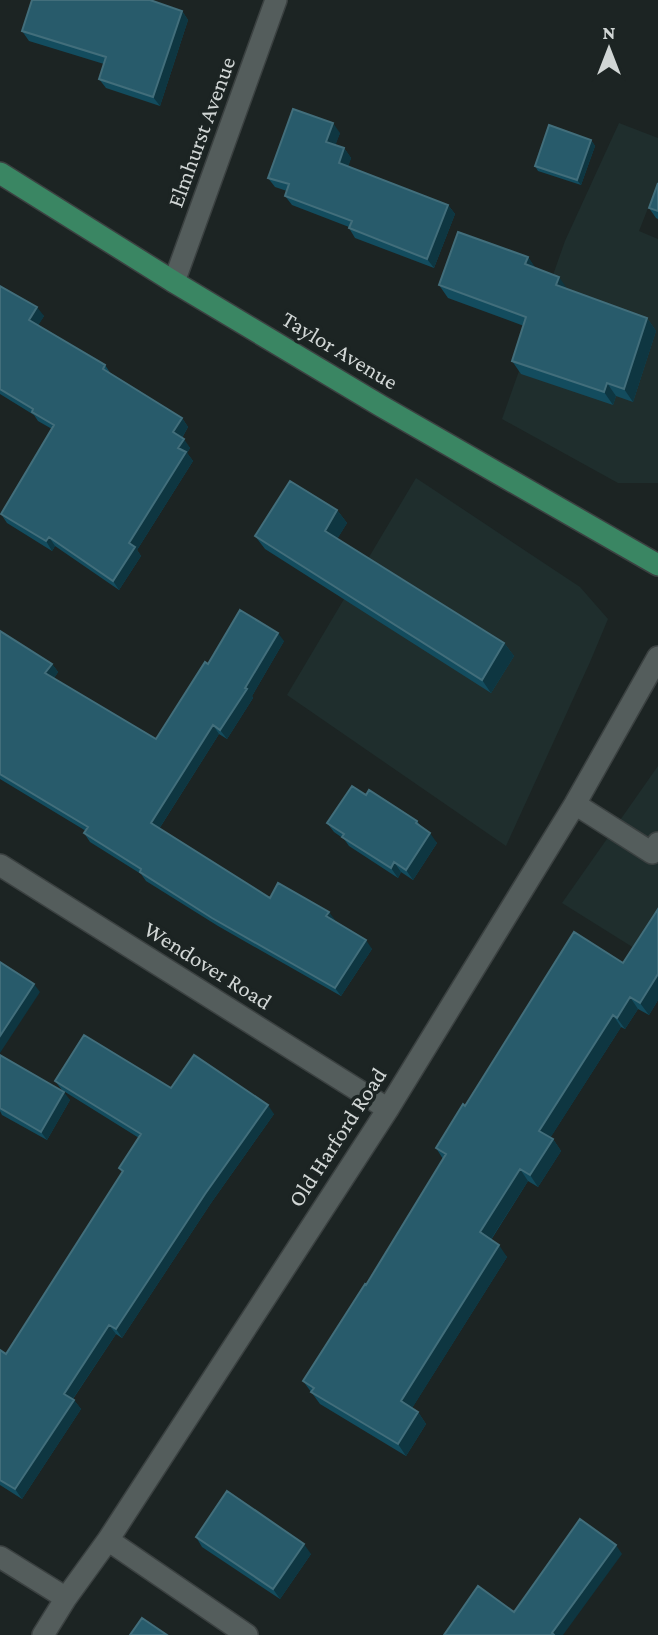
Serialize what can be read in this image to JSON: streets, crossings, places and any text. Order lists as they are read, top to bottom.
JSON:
{
  "streets": {
    "main road": ["Taylor Avenue"],
    "street": ["Elmhurst Avenue", "Wendover Road", "Old Harford Road"]
  },
  "crossings": [
    ["Elmhurst Avenue", "Taylor Avenue"],
    ["Wendover Road", "Old Harford Road"]
  ],
  "north": "top"
}
